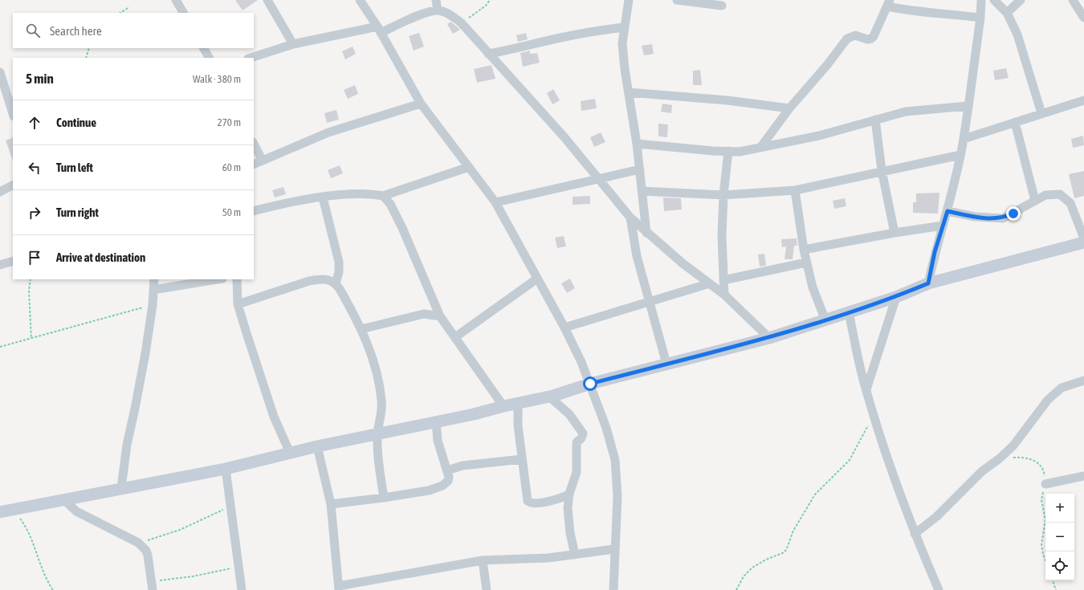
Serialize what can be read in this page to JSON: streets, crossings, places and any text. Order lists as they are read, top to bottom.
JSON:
{
  "page": {
    "search": "Search here",
    "heading": ["5 min", "Walk · 380 m"],
    "list": [
      ["Continue", "270 m"],
      ["Turn left", "60 m"],
      ["Turn right", "50 m"],
      "Arrive at destination"
    ],
    "map_buttons": ["+", "−"]
  }
}
